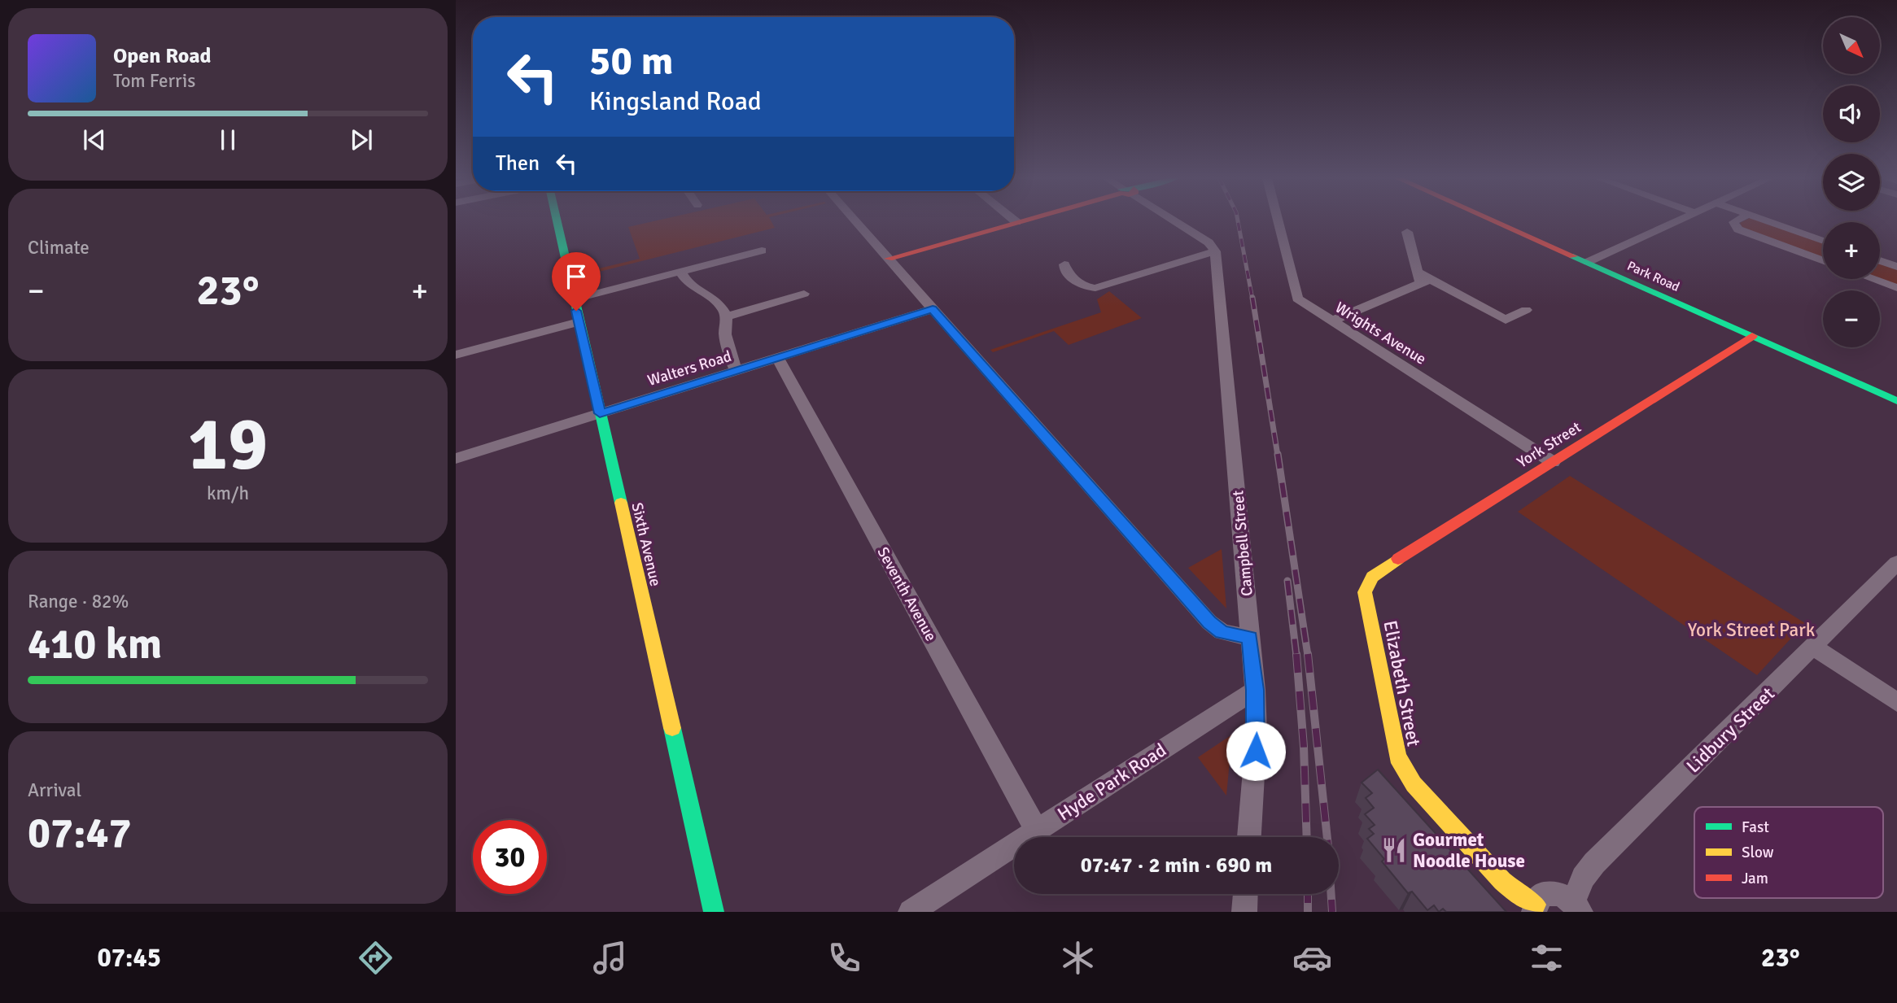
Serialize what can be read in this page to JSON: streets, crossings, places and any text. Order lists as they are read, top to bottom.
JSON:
{
  "streets": {
    "street": [
      "Park Road",
      "Wrights Avenue",
      "Walters Road",
      "York Street",
      "Campbell Street",
      "Sixth Avenue",
      "Seventh Avenue",
      "Elizabeth Street",
      "Lidbury Street",
      "Hyde Park Road"
    ]
  },
  "crossings": [
    ["Park Road", "York Street"],
    ["Wrights Avenue", "York Street"],
    ["Walters Road", "Sixth Avenue"],
    ["Walters Road", "Seventh Avenue"],
    ["York Street", "Elizabeth Street"],
    ["Campbell Street", "Hyde Park Road"],
    ["Seventh Avenue", "Hyde Park Road"]
  ],
  "parks": ["York Street Park"],
  "places": {
    "restaurant": ["Gourmet Noodle House"]
  },
  "legend": ["Fast", "Slow", "Jam"],
  "north": "bottom right",
  "page": {
    "map_buttons": ["+", "−"],
    "turn": ["50 m", "Kingsland Road"],
    "song": ["Open Road", "Tom Ferris"],
    "then": "Then",
    "tile": [
      "Climate",
      ["19", "km/h"],
      ["Range · 82%", "410 km"],
      ["Arrival", "07:47"]
    ],
    "heat": ["−", "23°", "+"],
    "limit": "30",
    "trip": "07:47 · 2 min · 690 m",
    "tabs": ["07:45", "23°"]
  }
}
